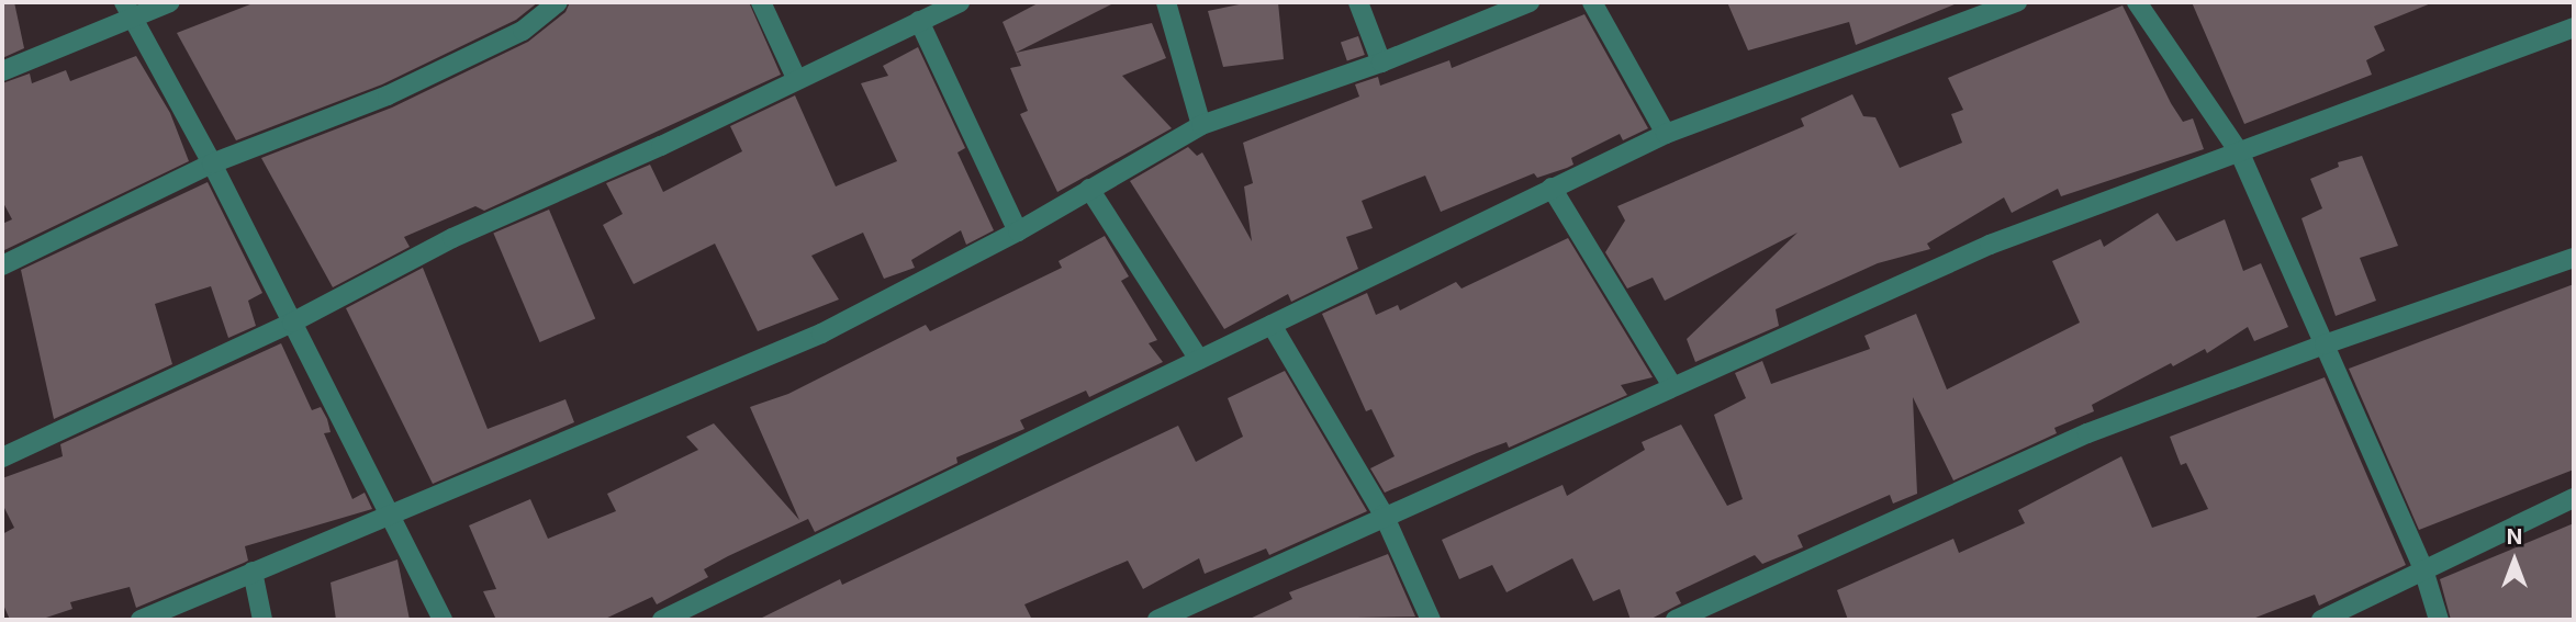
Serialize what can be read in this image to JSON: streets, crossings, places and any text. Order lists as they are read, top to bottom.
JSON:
{
  "north": "top"
}
